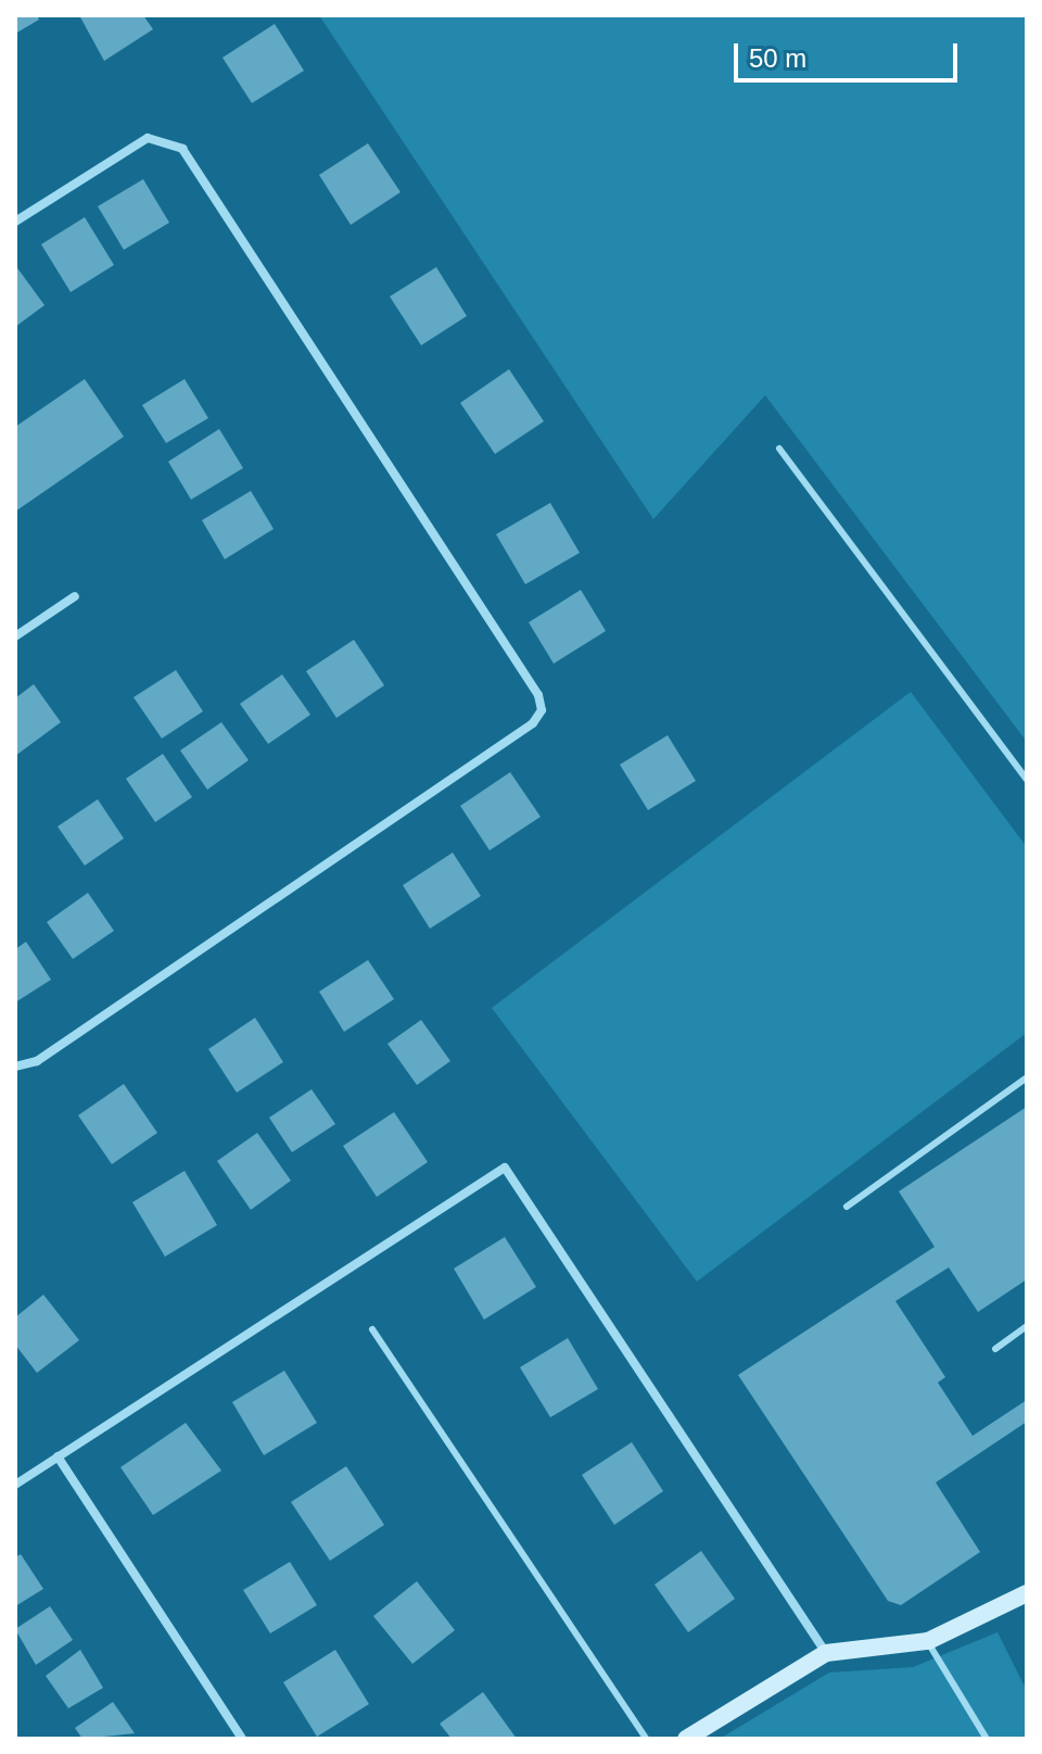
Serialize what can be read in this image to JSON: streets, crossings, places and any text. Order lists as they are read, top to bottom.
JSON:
{
  "scale_bar": "50 m"
}
